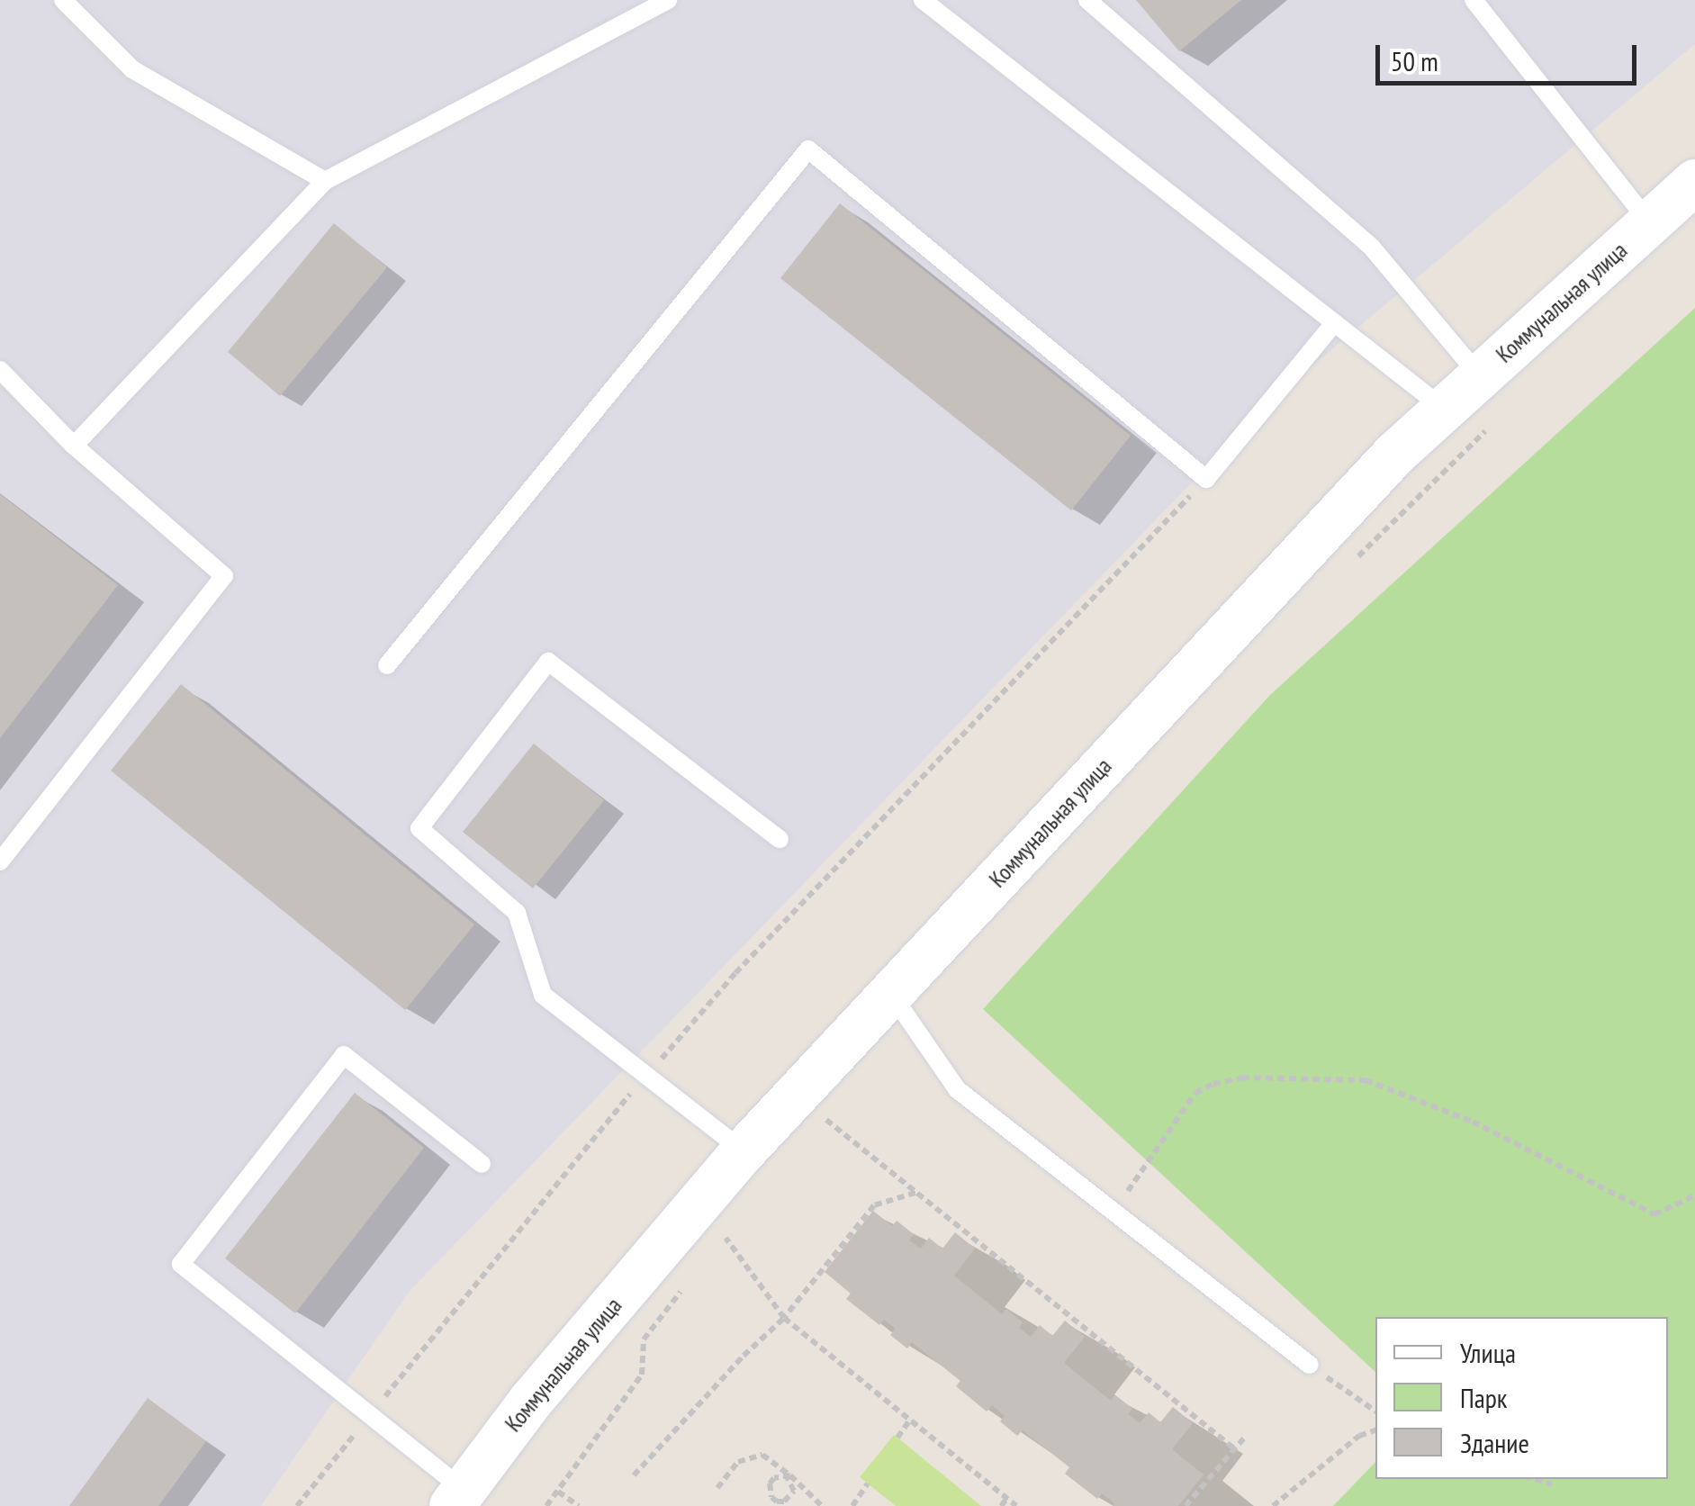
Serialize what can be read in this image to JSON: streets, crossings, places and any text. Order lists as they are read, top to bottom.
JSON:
{
  "streets": {
    "street": ["Коммунальная улица"]
  },
  "legend": ["Улица", "Парк", "Здание"],
  "scale_bar": "50 m"
}
